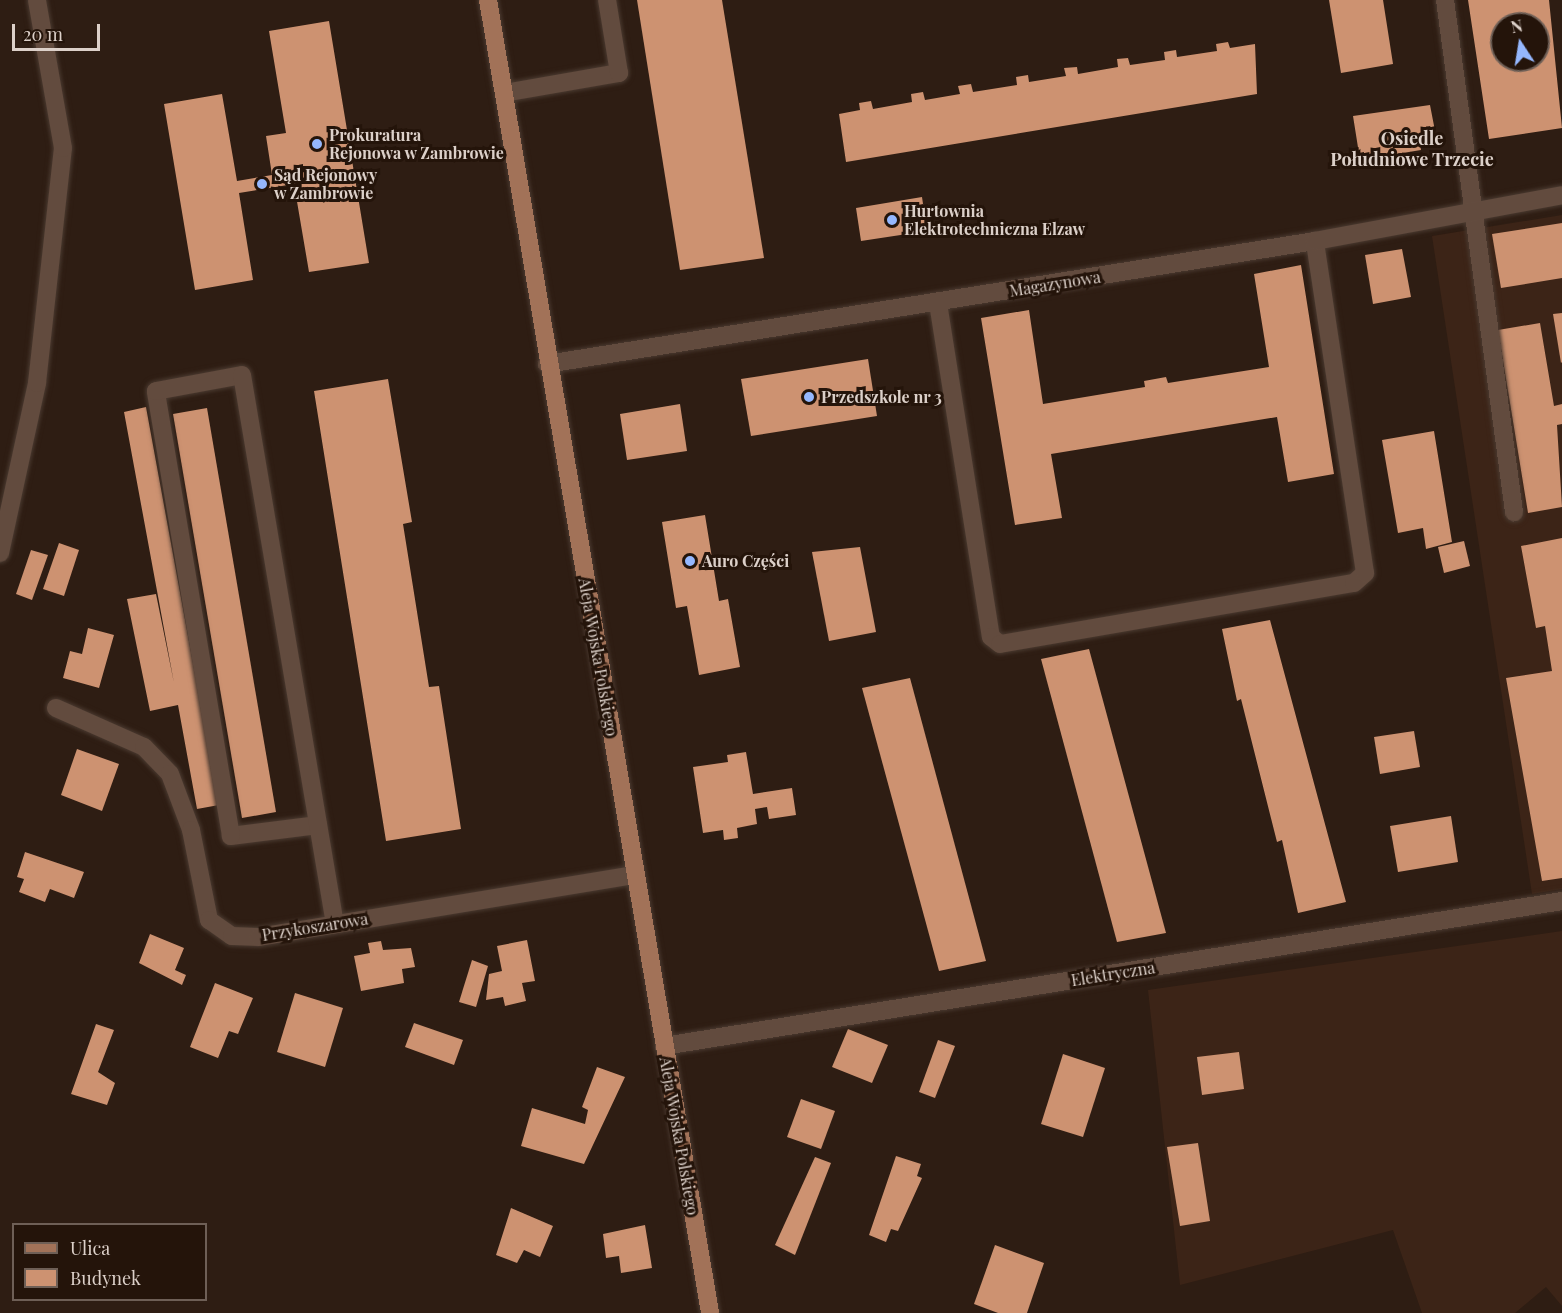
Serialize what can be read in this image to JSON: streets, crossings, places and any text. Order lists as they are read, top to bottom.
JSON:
{
  "streets": {
    "main road": ["Aleja Wojska Polskiego"],
    "street": ["Magazynowa", "Przykoszarowa", "Elektryczna"]
  },
  "crossings": [
    ["Magazynowa", "Aleja Wojska Polskiego"],
    ["Aleja Wojska Polskiego", "Przykoszarowa"],
    ["Aleja Wojska Polskiego", "Elektryczna"]
  ],
  "districts": ["Osiedle Południowe Trzecie"],
  "places": [
    "Prokuratura Rejonowa w Zambrowie",
    "Sąd Rejonowy w Zambrowie",
    "Hurtownia Elektrotechniczna Elzaw",
    "Przedszkole nr 3",
    "Auro Części"
  ],
  "legend": ["Ulica", "Budynek"],
  "scale_bar": "20 m",
  "north": "top"
}
